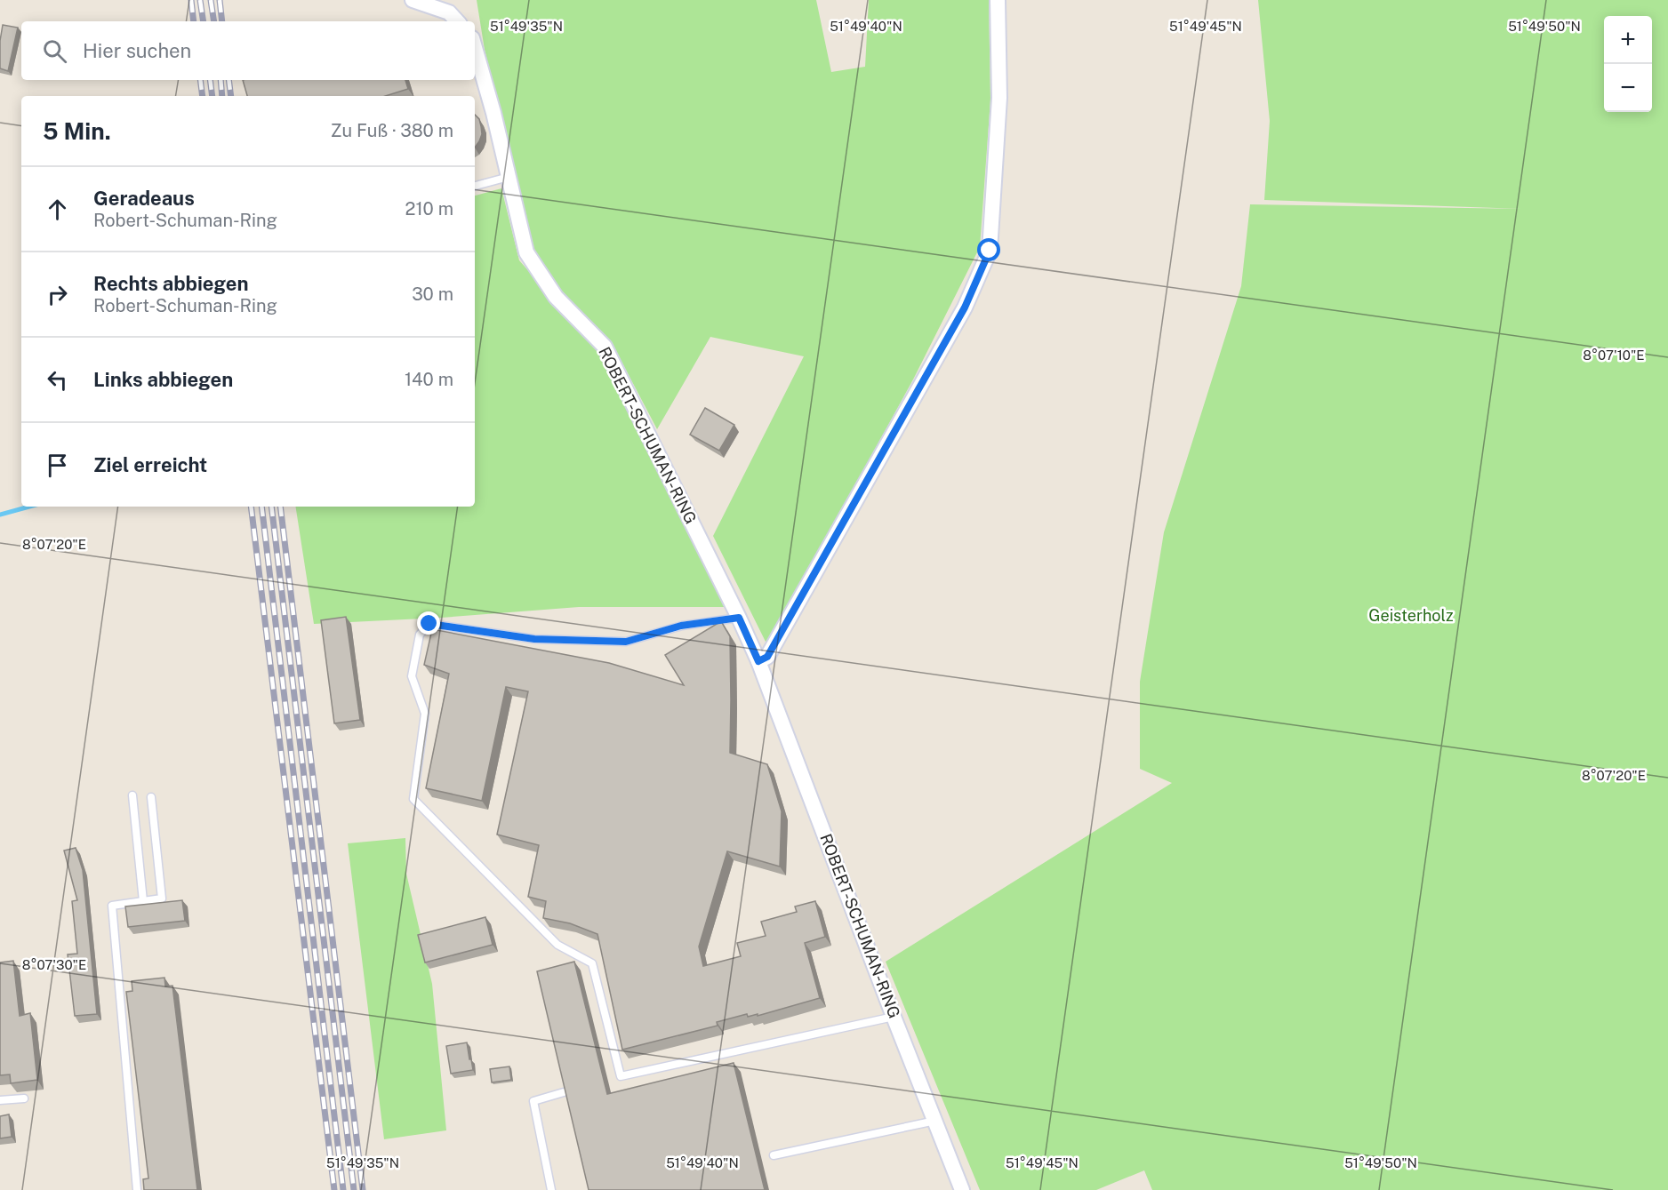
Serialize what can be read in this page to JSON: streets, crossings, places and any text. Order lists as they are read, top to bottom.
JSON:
{
  "streets": {
    "street": ["ROBERT-SCHUMAN-RING"]
  },
  "parks": ["Geisterholz"],
  "page": {
    "map_buttons": ["+", "−"],
    "search": "Hier suchen",
    "heading": ["5 Min.", "Zu Fuß · 380 m"],
    "list": [
      ["Geradeaus", "Robert-Schuman-Ring", "210 m"],
      ["Rechts abbiegen", "Robert-Schuman-Ring", "30 m"],
      ["Links abbiegen", "140 m"],
      "Ziel erreicht"
    ]
  },
  "coordinates": [
    "51°49'35\"N",
    "51°49'40\"N",
    "51°49'45\"N",
    "51°49'50\"N",
    "8°07'10\"E",
    "8°07'20\"E",
    "8°07'30\"E"
  ]
}
